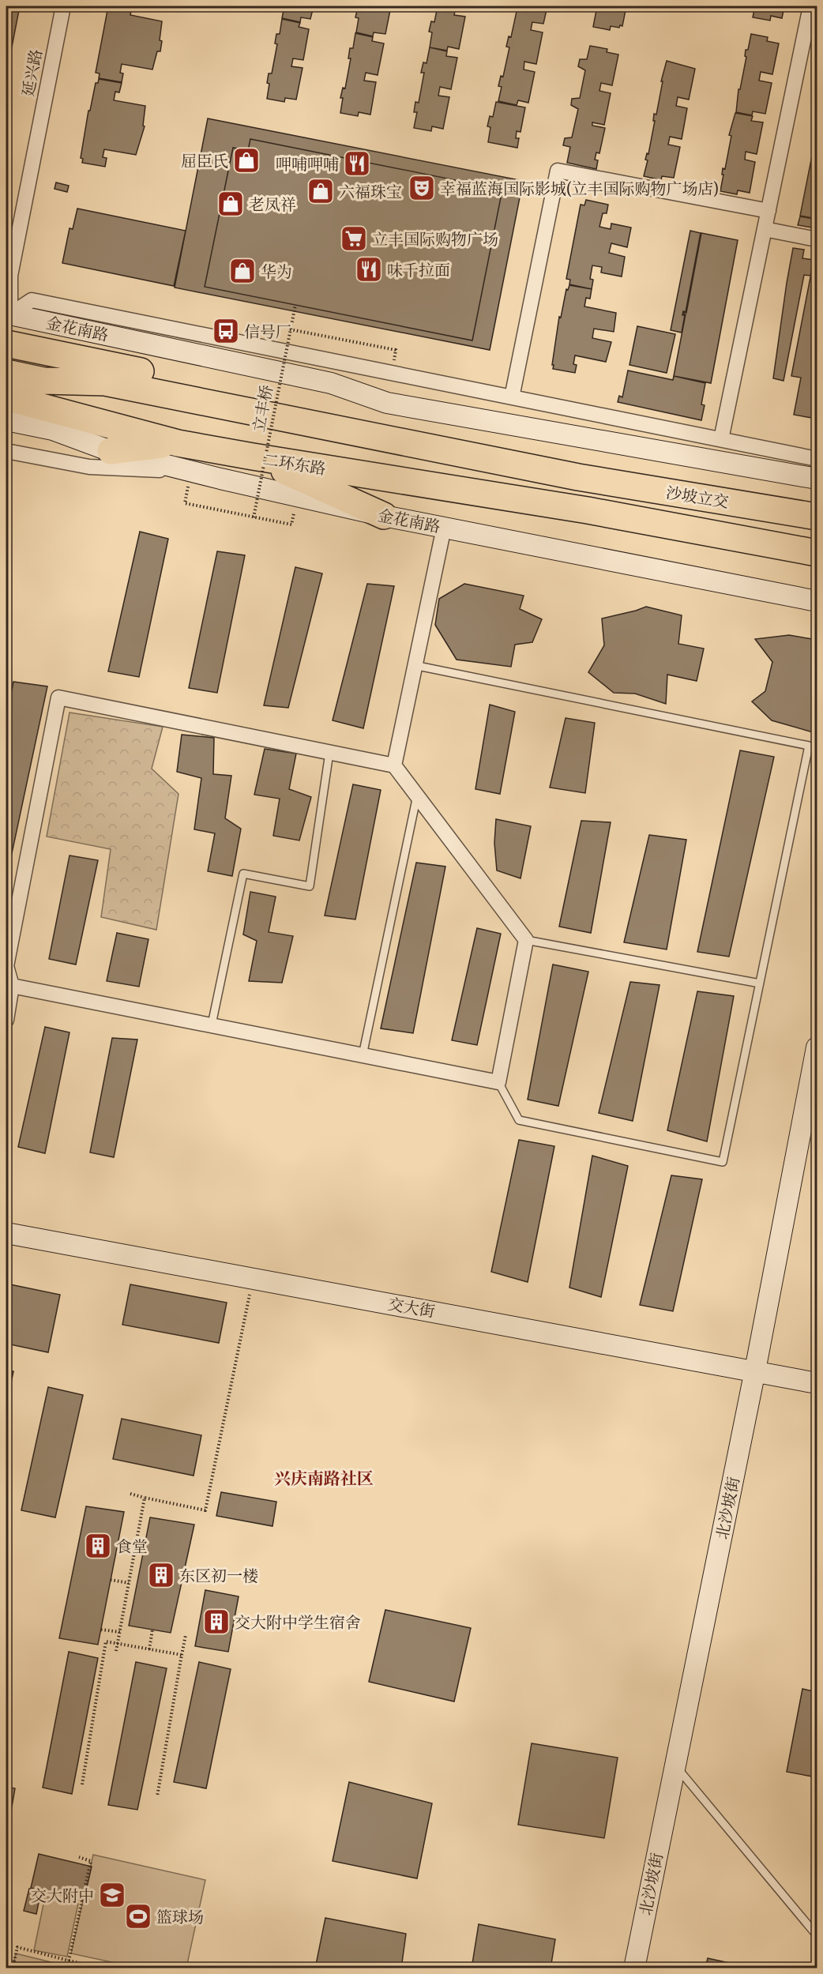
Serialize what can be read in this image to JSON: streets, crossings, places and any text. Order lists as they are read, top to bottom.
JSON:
{
  "streets": {
    "highway": ["二环东路", "沙坡立交"],
    "street": [
      "延兴路",
      "金花南路",
      "交大街",
      "北沙坡街"
    ],
    "path": ["立丰桥"]
  },
  "crossings": [
    ["延兴路", "金花南路"],
    ["二环东路", "沙坡立交"],
    ["交大街", "北沙坡街"]
  ],
  "districts": ["兴庆南路社区"],
  "places": {
    "shop": [
      "屈臣氏",
      "六福珠宝",
      "老凤祥",
      "华为"
    ],
    "restaurant": ["呷哺呷哺", "味千拉面"],
    "theatre": ["幸福蓝海国际影城(立丰国际购物广场店)"],
    "supermarket": ["立丰国际购物广场"],
    "bus stop": ["信号厂"],
    "building": ["食堂", "东区初一楼", "交大附中学生宿舍"],
    "school or university": ["交大附中"],
    "sports": ["篮球场"]
  }
}
